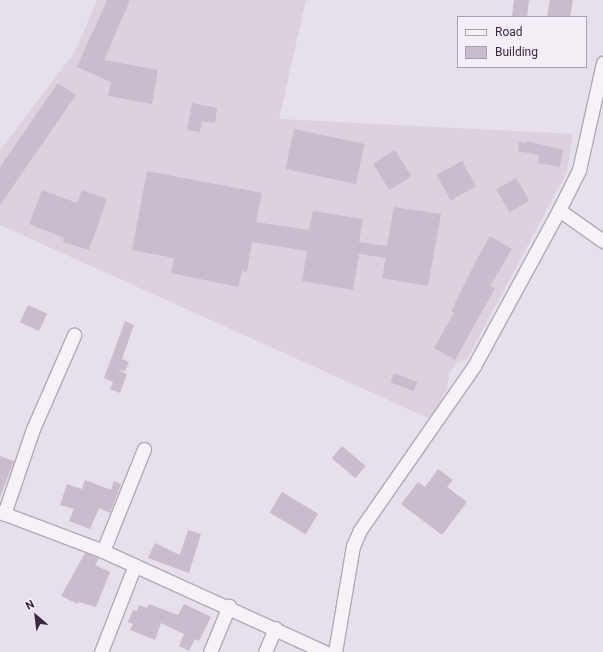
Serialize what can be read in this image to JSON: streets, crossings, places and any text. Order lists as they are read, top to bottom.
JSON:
{
  "legend": ["Road", "Building"],
  "north": "top left"
}
